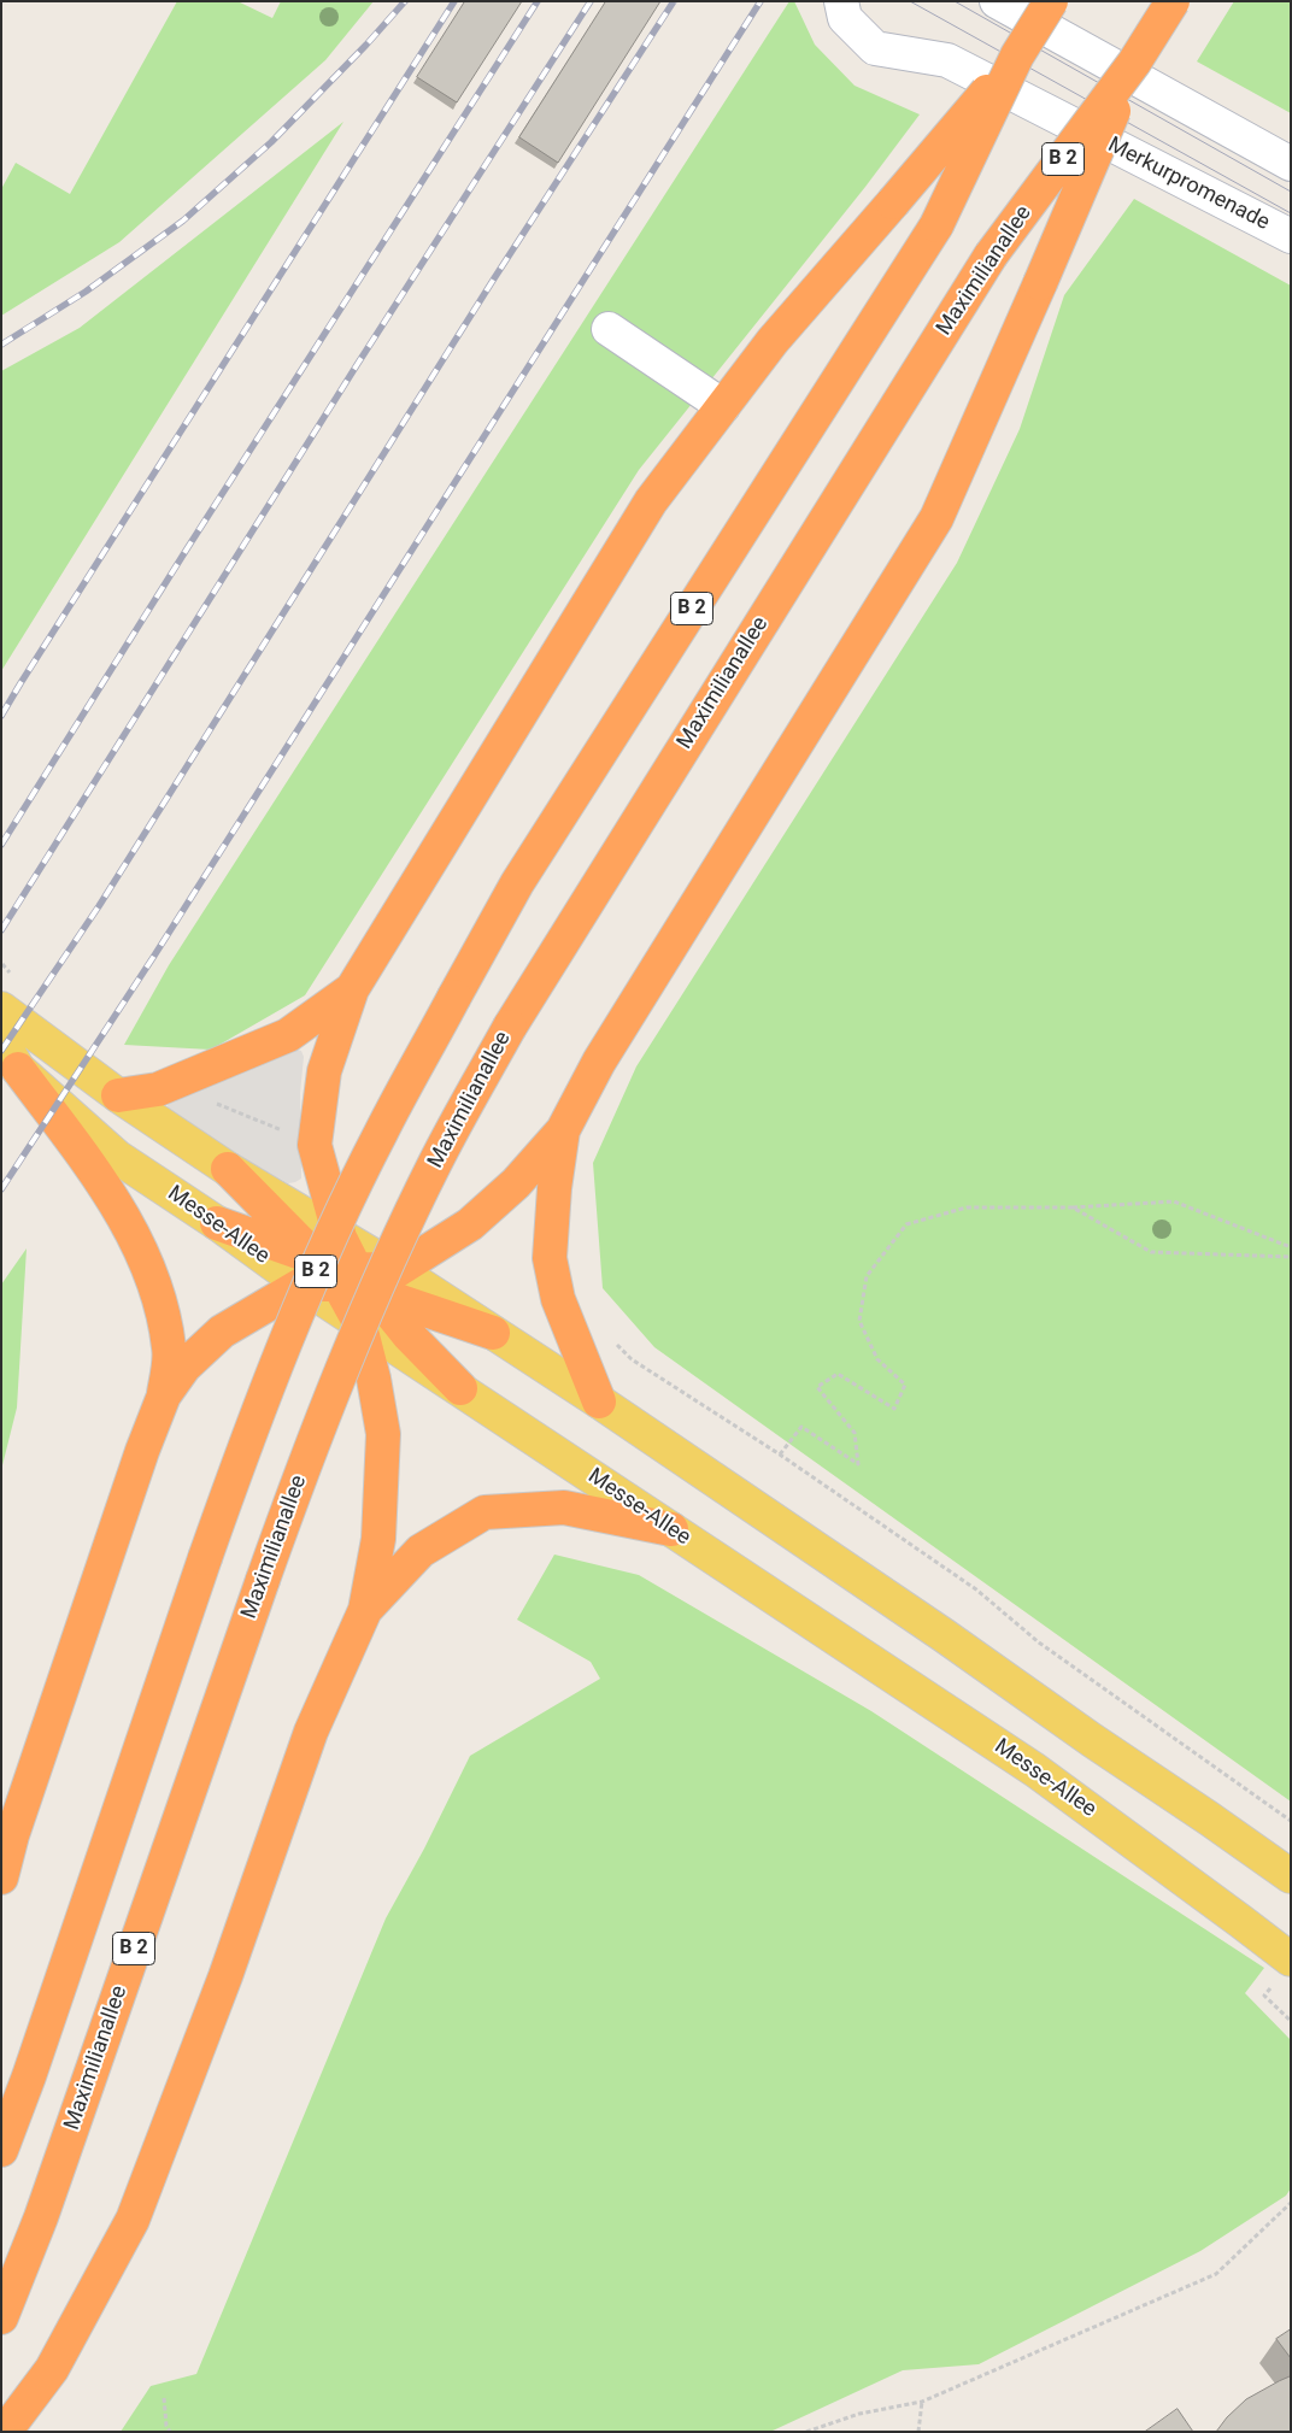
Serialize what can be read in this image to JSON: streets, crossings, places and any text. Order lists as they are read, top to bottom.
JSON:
{
  "streets": {
    "highway": ["B 2", "Maximilianallee"],
    "main road": ["Messe-Allee"],
    "lane": ["Merkurpromenade"]
  }
}
